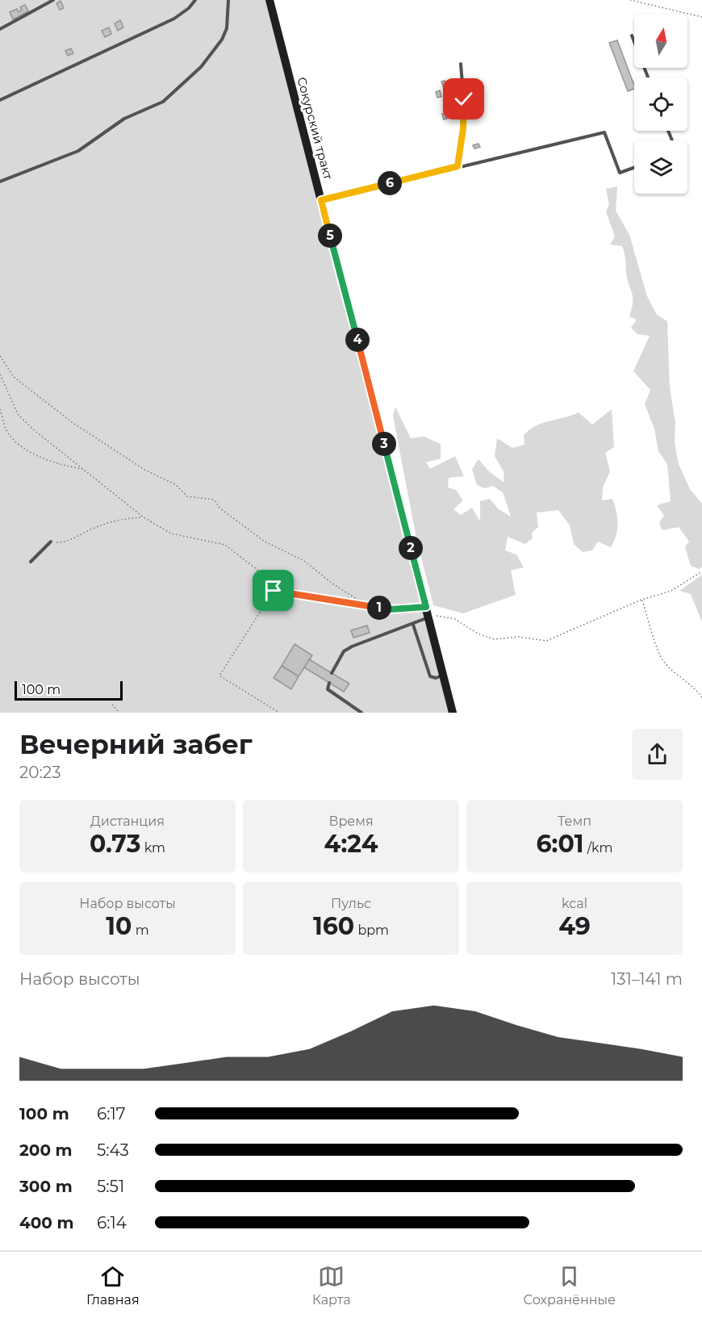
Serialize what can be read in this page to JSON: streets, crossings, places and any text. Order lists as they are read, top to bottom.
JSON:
{
  "streets": {
    "street": ["Сокурский тракт"]
  },
  "scale_bar": "100 m",
  "north": "top",
  "page": {
    "pins": [
      "6",
      "5",
      "4",
      "3",
      "2",
      "1"
    ],
    "scale": "100 m",
    "heading": ["Вечерний забег", "20:23"],
    "stats": [
      ["Дистанция", "0.73 km"],
      ["Время", "4:24"],
      ["Темп", "6:01 /km"],
      ["Набор высоты", "10 m"],
      ["Пульс", "160 bpm"],
      ["kcal", "49"]
    ],
    "chart": ["Набор высоты", "131–141 m"],
    "list": [
      {
        "name": "100 m",
        "note": "6:17"
      },
      {
        "name": "200 m",
        "note": "5:43"
      },
      {
        "name": "300 m",
        "note": "5:51"
      },
      {
        "name": "400 m",
        "note": "6:14"
      }
    ],
    "tabs": ["Главная", "Карта", "Сохранённые"]
  }
}
